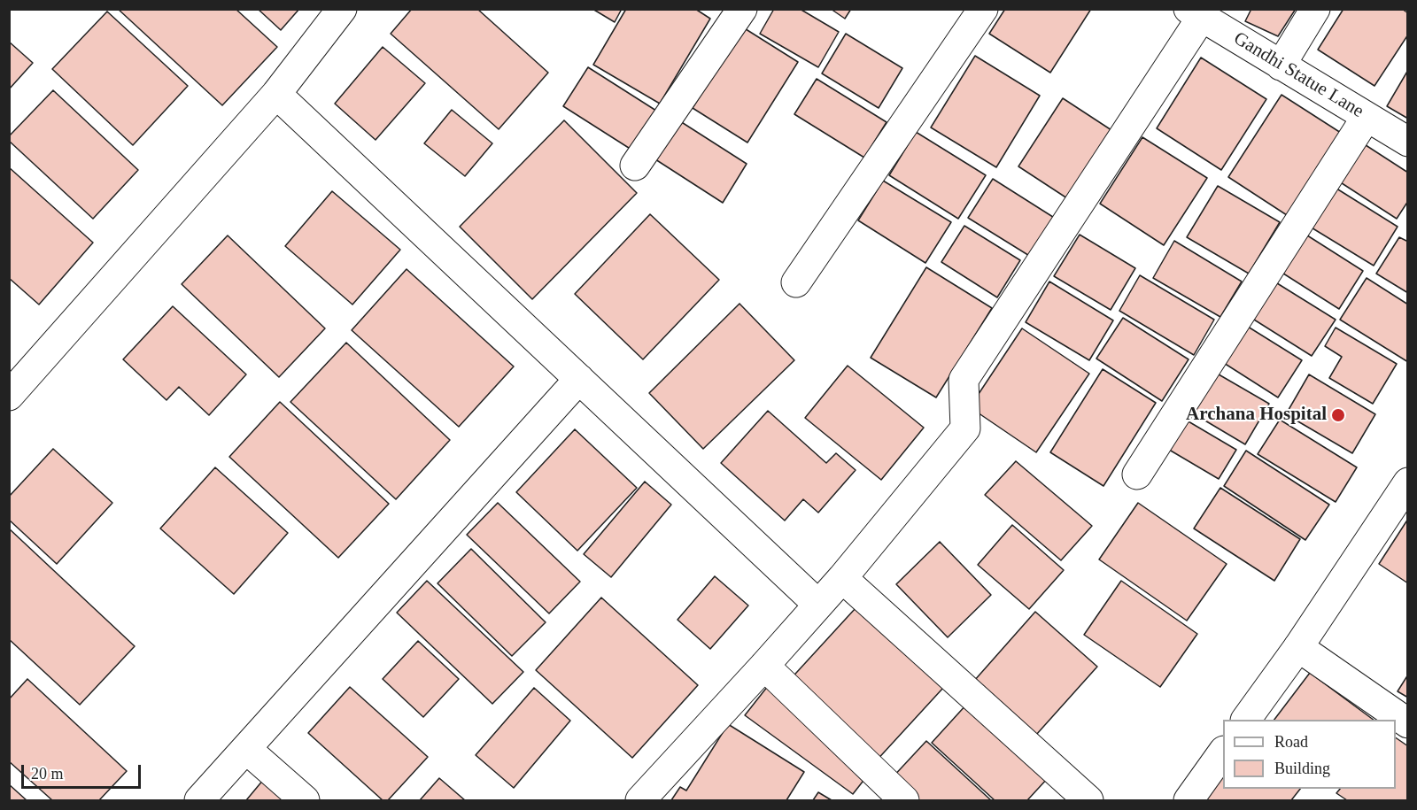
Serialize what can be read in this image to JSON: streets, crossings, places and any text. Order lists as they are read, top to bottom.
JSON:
{
  "streets": {
    "street": ["Gandhi Statue Lane"]
  },
  "places": ["Archana Hospital"],
  "legend": ["Road", "Building"],
  "scale_bar": "20 m"
}
